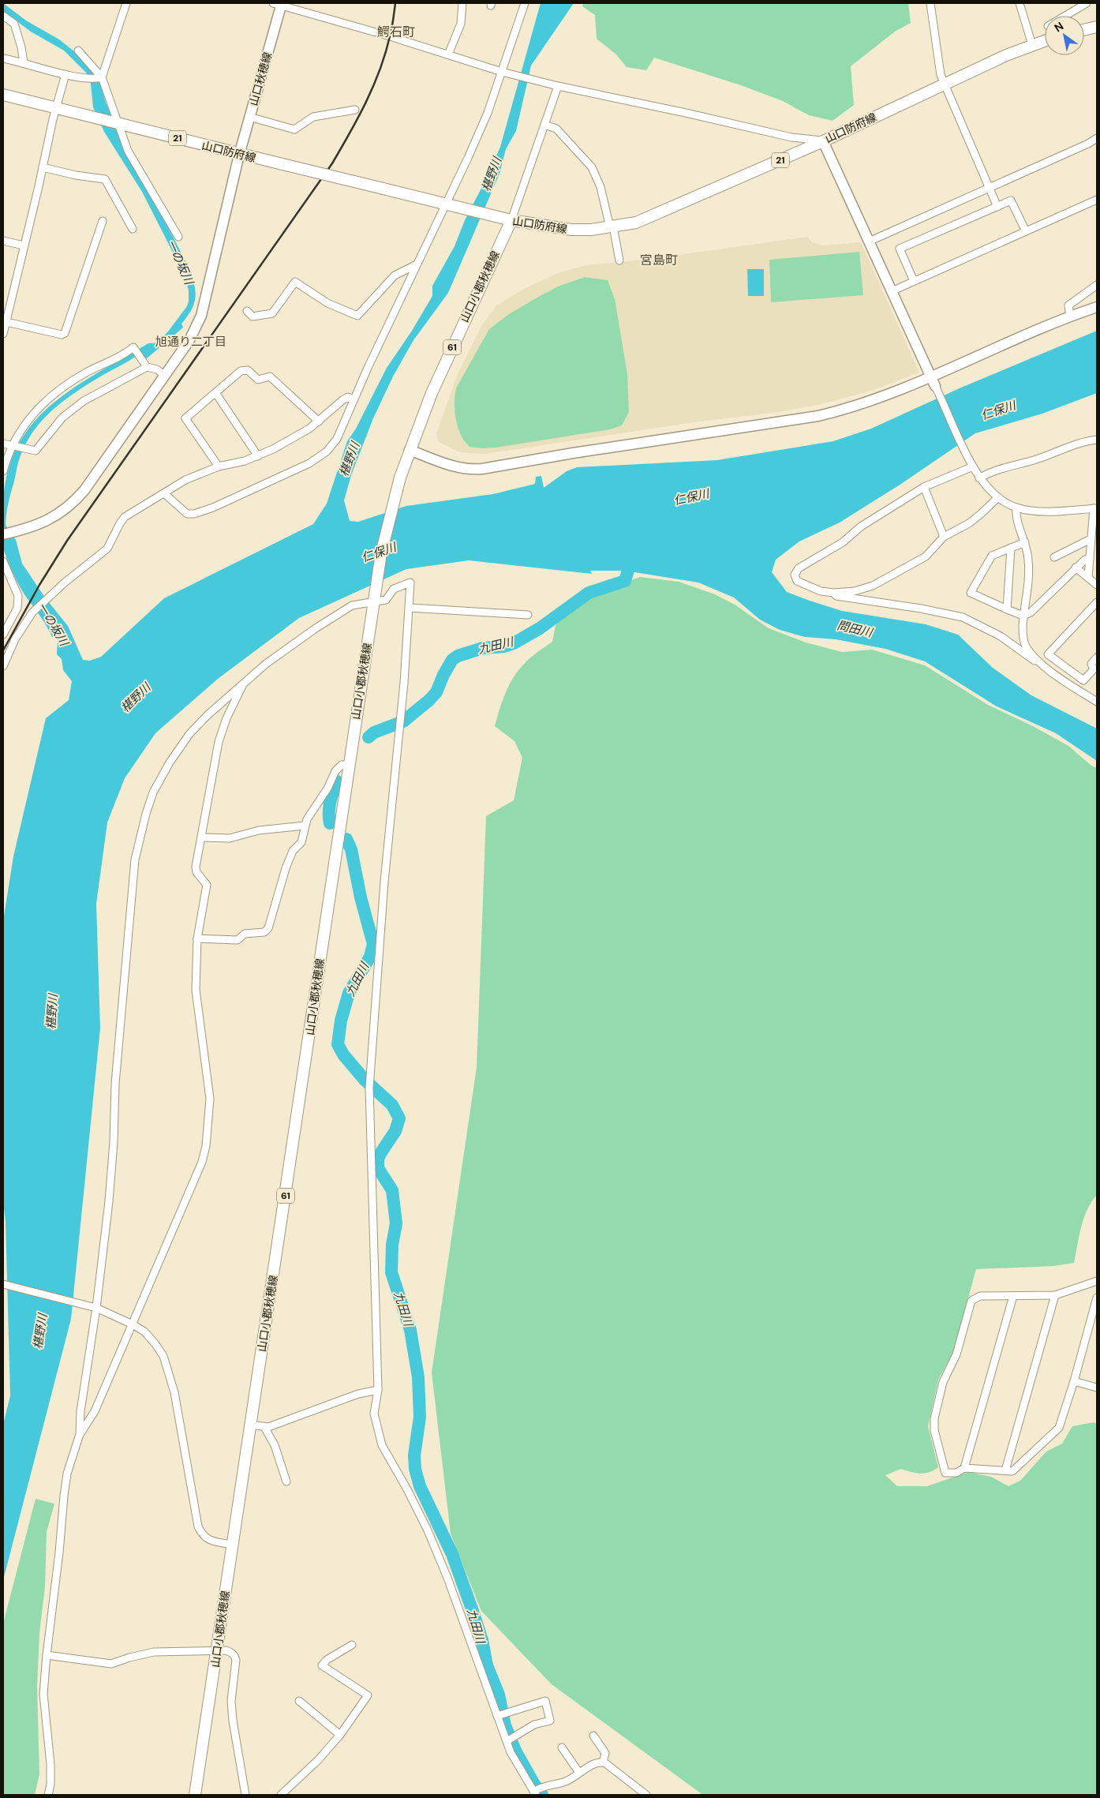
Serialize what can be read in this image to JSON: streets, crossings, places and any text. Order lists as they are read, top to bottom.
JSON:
{
  "streets": {
    "main road": [
      "山口防府線",
      "21",
      "山口小郡秋穂線",
      "61"
    ],
    "street": ["山口秋穂線"]
  },
  "crossings": [
    ["山口秋穂線", "山口防府線"],
    ["山口防府線", "山口小郡秋穂線"]
  ],
  "districts": ["鰐石町", "宮島町", "旭通り二丁目"],
  "water": [
    "椹野川",
    "一の坂川",
    "仁保川",
    "問田川",
    "九田川"
  ],
  "north": "top left"
}
